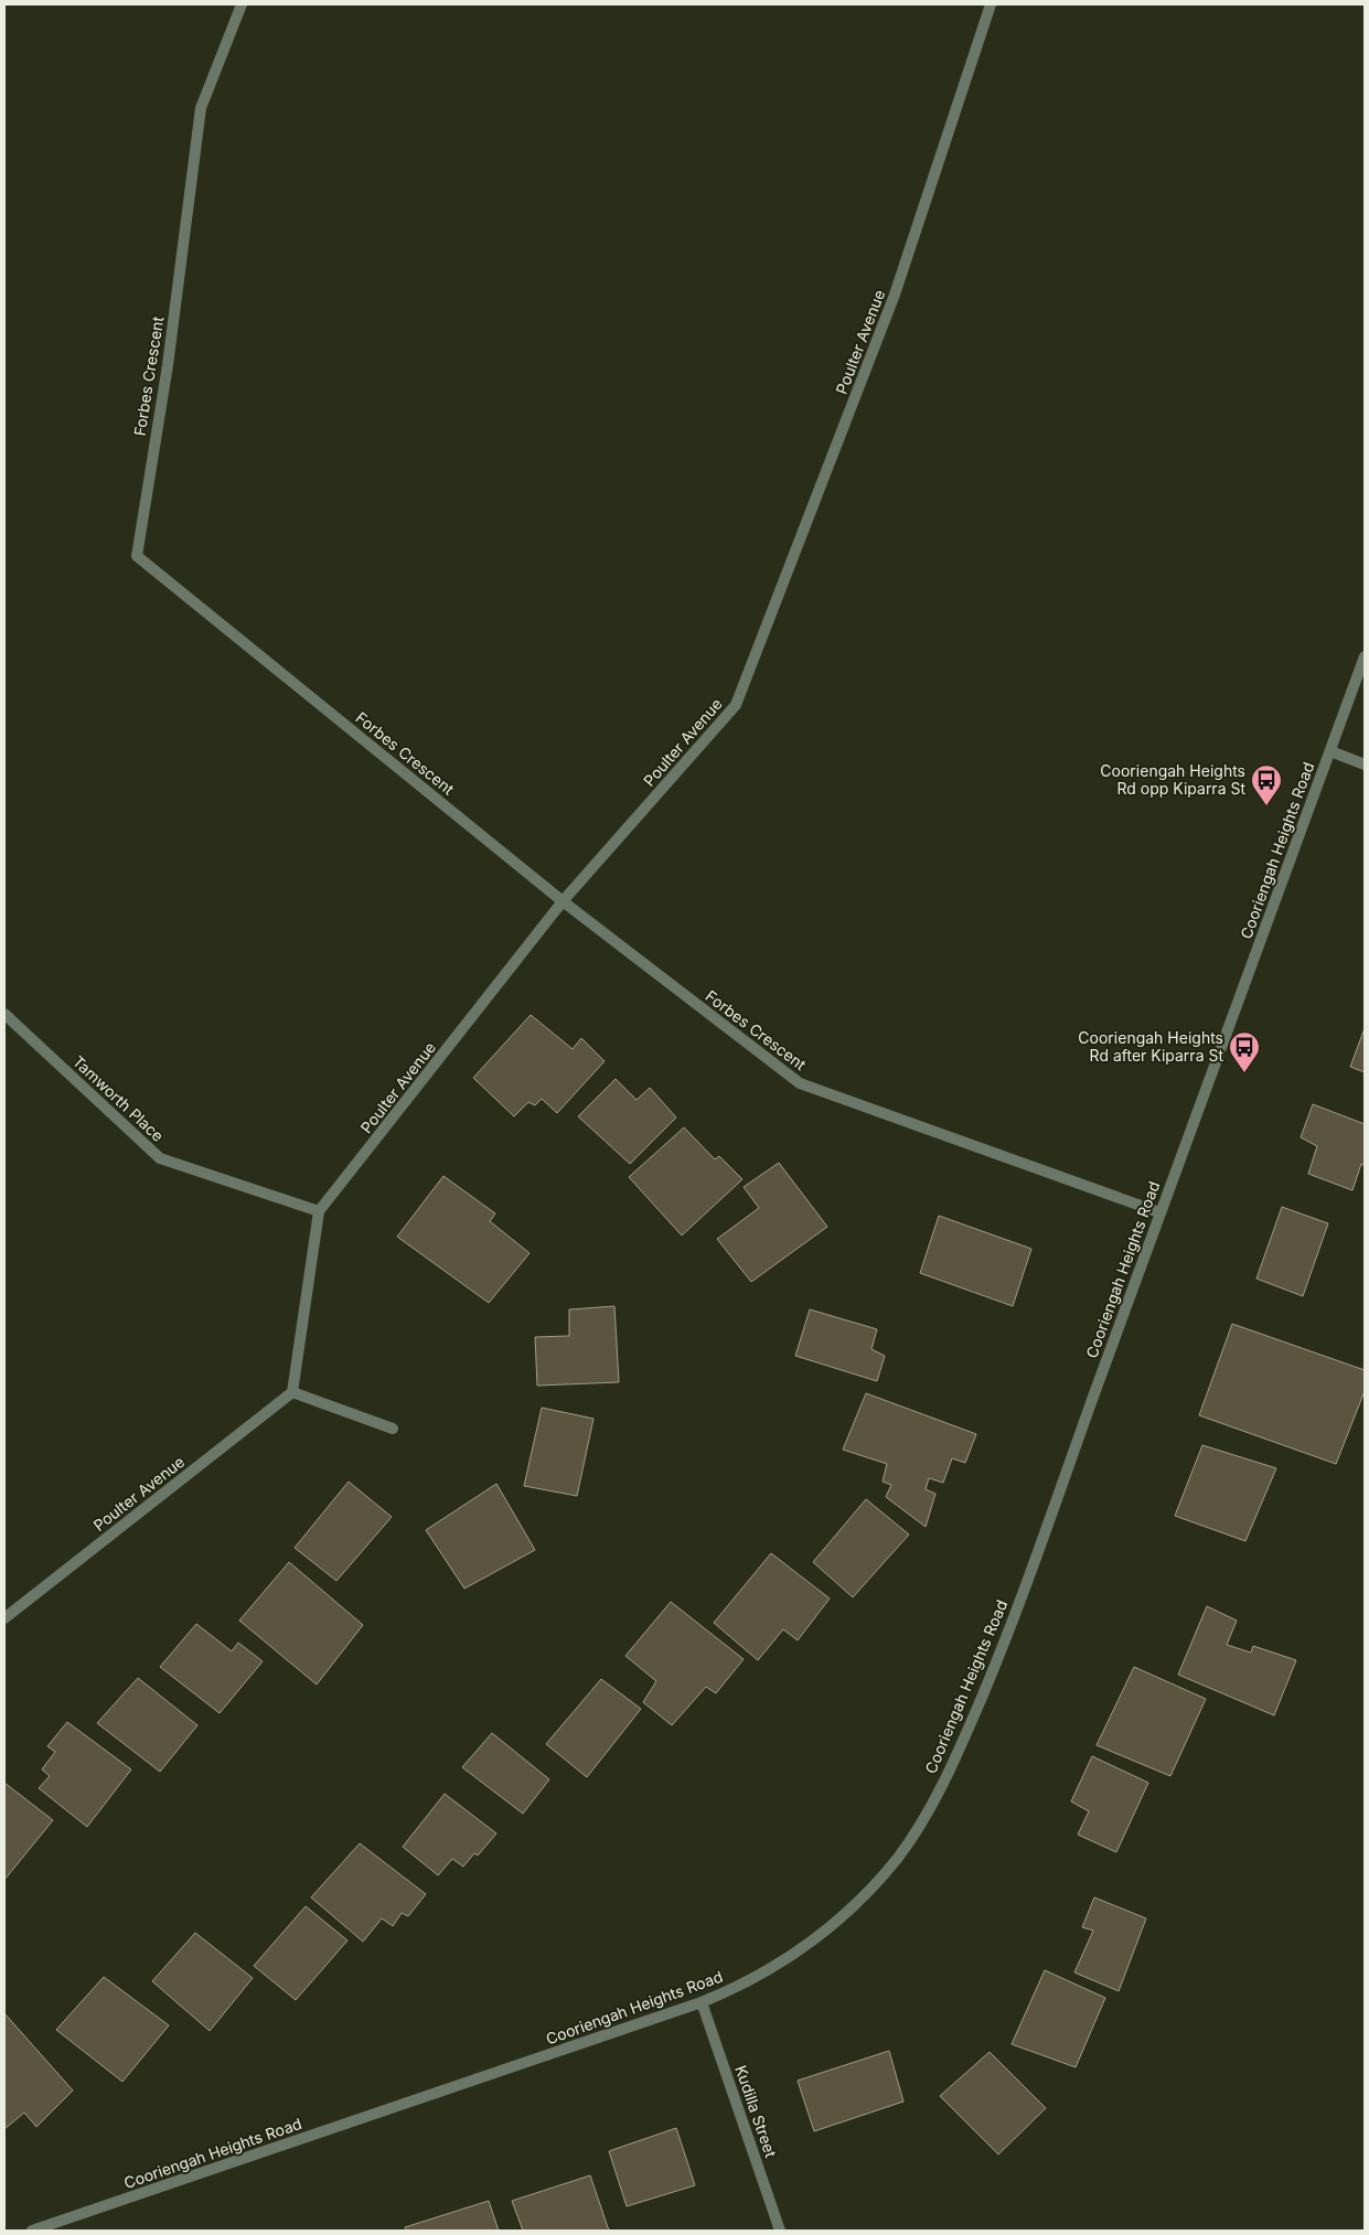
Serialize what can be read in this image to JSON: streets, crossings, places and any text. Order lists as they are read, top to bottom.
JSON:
{
  "streets": {
    "street": [
      "Poulter Avenue",
      "Forbes Crescent",
      "Cooriengah Heights Road",
      "Tamworth Place",
      "Kudilla Street"
    ]
  },
  "crossings": [
    ["Poulter Avenue", "Forbes Crescent"],
    ["Poulter Avenue", "Tamworth Place"],
    ["Forbes Crescent", "Cooriengah Heights Road"],
    ["Cooriengah Heights Road", "Kudilla Street"]
  ],
  "places": {
    "bus stop": ["Cooriengah Heights Rd opp Kiparra St", "Cooriengah Heights Rd after Kiparra St"]
  }
}
